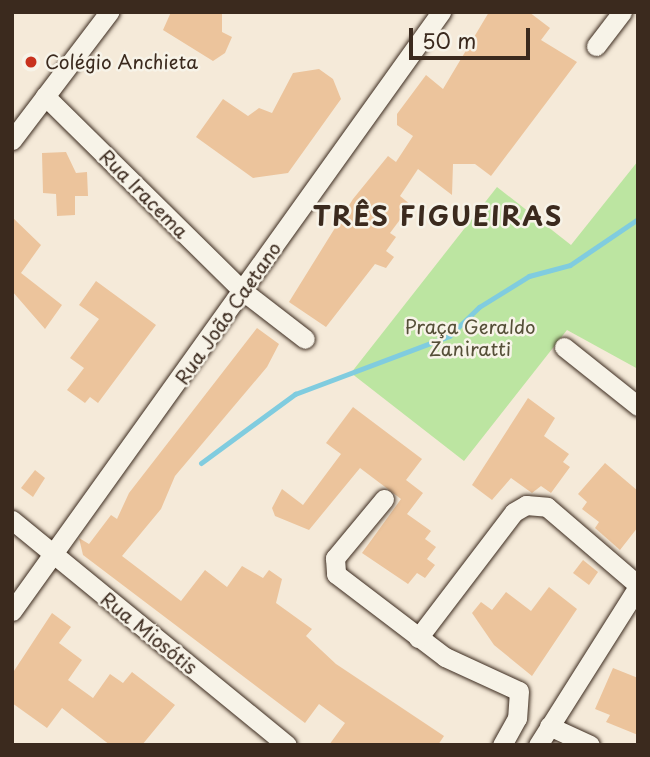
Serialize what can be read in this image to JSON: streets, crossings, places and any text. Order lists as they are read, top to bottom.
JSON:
{
  "streets": {
    "street": ["Rua Iracema", "Rua João Caetano", "Rua Miosótis"]
  },
  "crossings": [
    ["Rua Iracema", "Rua João Caetano"],
    ["Rua João Caetano", "Rua Miosótis"]
  ],
  "districts": ["TRÊS FIGUEIRAS"],
  "parks": ["Praça Geraldo Zaniratti"],
  "places": ["Colégio Anchieta"],
  "scale_bar": "50 m"
}
